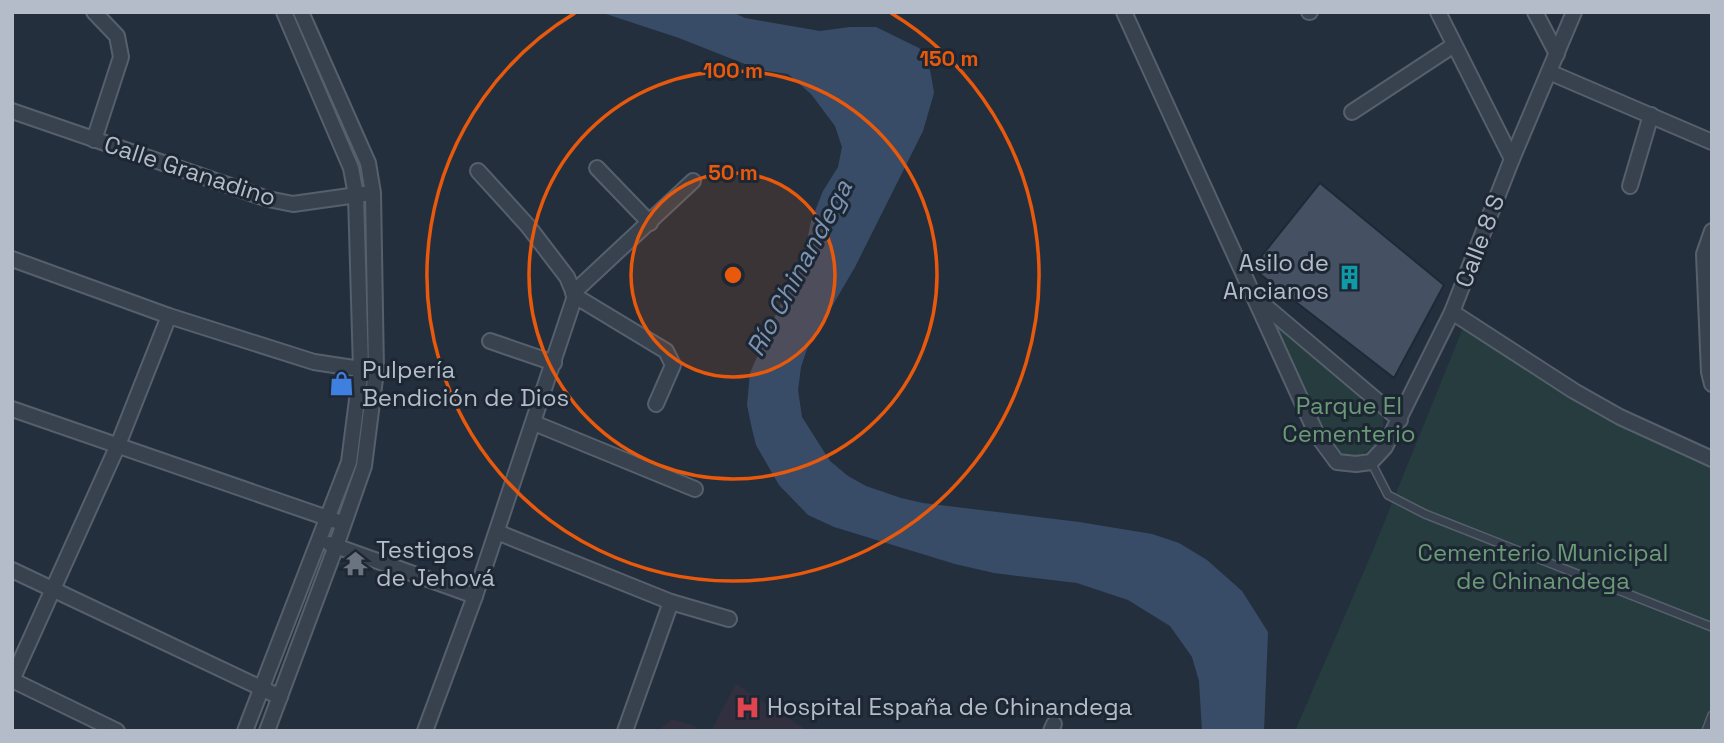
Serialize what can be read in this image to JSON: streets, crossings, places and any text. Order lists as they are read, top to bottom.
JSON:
{
  "streets": {
    "street": ["Calle Granadino", "Calle 8 S"]
  },
  "water": ["Río Chinandega"],
  "parks": ["Parque El Cementerio", "Cementerio Municipal de Chinandega"],
  "places": {
    "building": ["Asilo de Ancianos"],
    "shop": ["Pulpería Bendición de Dios"],
    "temple": ["Testigos de Jehová"],
    "hospital": ["Hospital España de Chinandega"]
  },
  "rings": ["150 m", "100 m", "50 m"]
}
